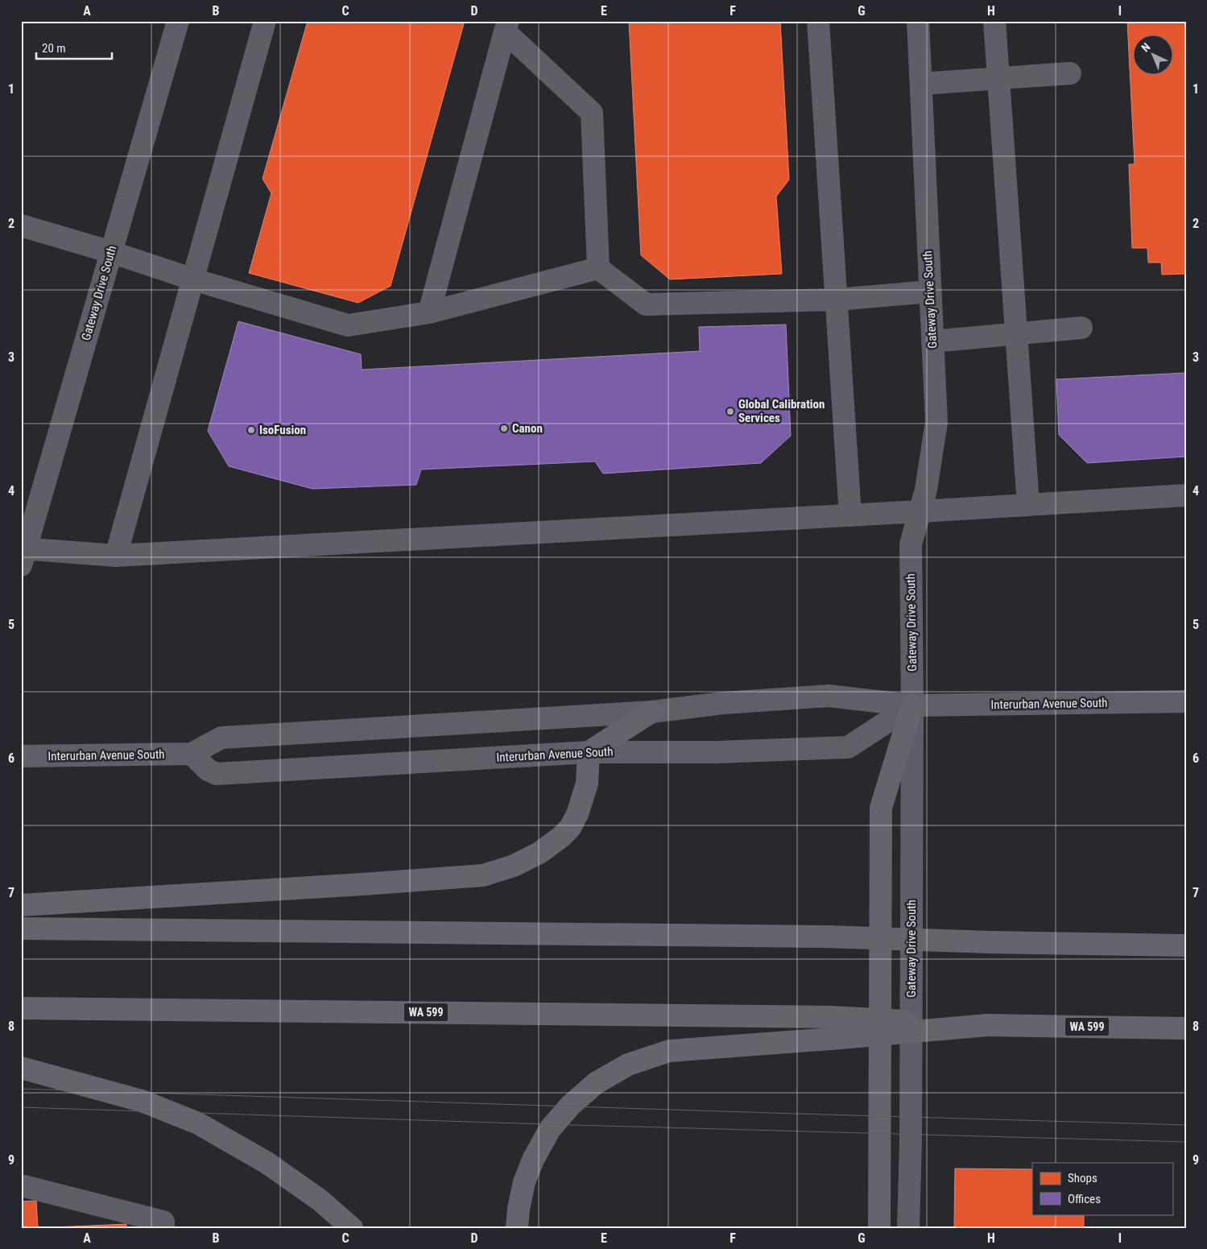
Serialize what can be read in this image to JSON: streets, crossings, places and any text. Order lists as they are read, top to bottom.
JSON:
{
  "streets": {
    "highway": ["WA 599"],
    "main road": ["Interurban Avenue South"],
    "street": ["Gateway Drive South"]
  },
  "crossings": [
    ["Gateway Drive South", "Interurban Avenue South"]
  ],
  "places": ["Global Calibration Services", "Canon", "IsoFusion"],
  "legend": ["Shops", "Offices"],
  "scale_bar": "20 m",
  "north": "top left",
  "grid": {
    "columns": [
      "A",
      "B",
      "C",
      "D",
      "E",
      "F",
      "G",
      "H",
      "I"
    ],
    "rows": [
      "1",
      "2",
      "3",
      "4",
      "5",
      "6",
      "7",
      "8",
      "9"
    ]
  }
}
